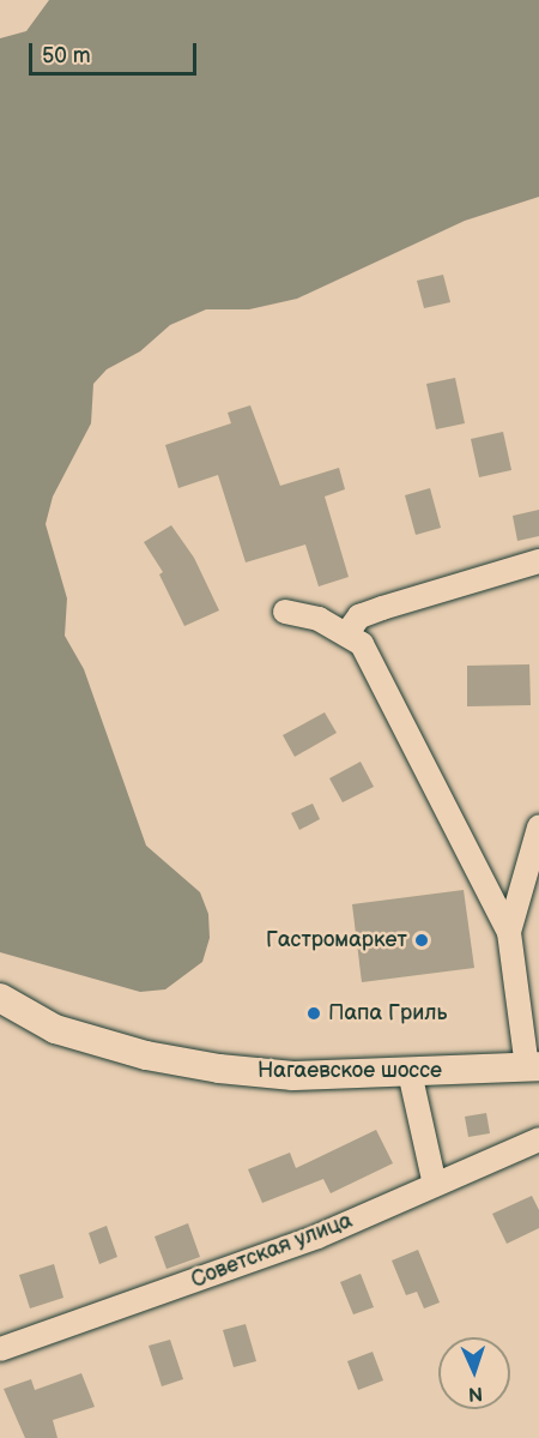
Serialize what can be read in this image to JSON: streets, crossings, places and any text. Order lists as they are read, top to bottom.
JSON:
{
  "streets": {
    "street": ["Нагаевское шоссе", "Советская улица"]
  },
  "places": ["Гастромаркет", "Папа Гриль"],
  "scale_bar": "50 m",
  "north": "bottom"
}
